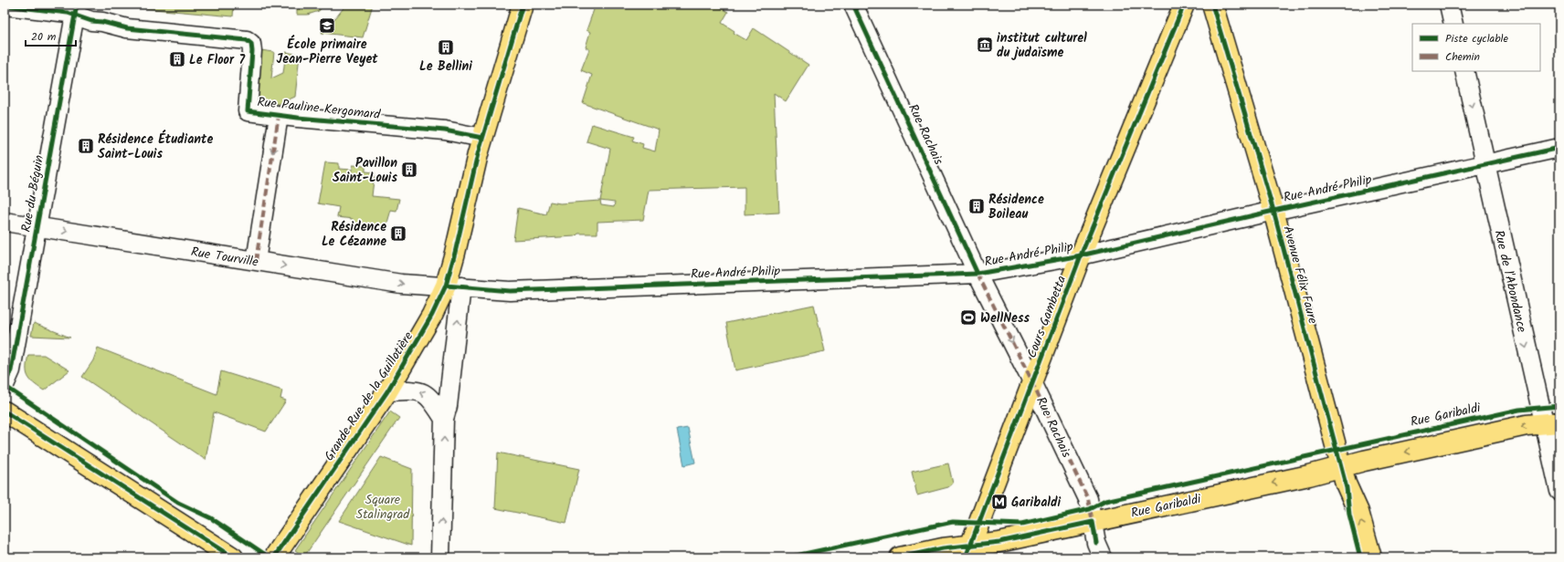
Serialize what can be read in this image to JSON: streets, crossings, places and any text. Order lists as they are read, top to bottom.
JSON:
{
  "streets": {
    "main road": [
      "Avenue Félix Faure",
      "Cours Gambetta",
      "Grande Rue de la Guillotière",
      "Rue Garibaldi"
    ],
    "street": [
      "Rue Pauline Kergomard",
      "Rue Rachais",
      "Rue André Philip",
      "Rue du Béguin",
      "Rue Tourville",
      "Rue de l'Abondance"
    ]
  },
  "crossings": [
    ["Rue Pauline Kergomard", "Rue du Béguin"],
    ["Rue Pauline Kergomard", "Grande Rue de la Guillotière"],
    ["Rue Rachais", "Rue André Philip"],
    ["Rue Rachais", "Cours Gambetta"],
    ["Rue Rachais", "Rue Garibaldi"],
    ["Rue André Philip", "Rue Tourville"],
    ["Rue André Philip", "Avenue Félix Faure"],
    ["Rue André Philip", "Rue de l'Abondance"],
    ["Rue André Philip", "Cours Gambetta"],
    ["Rue André Philip", "Grande Rue de la Guillotière"],
    ["Rue du Béguin", "Rue Tourville"],
    ["Rue Tourville", "Grande Rue de la Guillotière"],
    ["Avenue Félix Faure", "Rue Garibaldi"],
    ["Rue de l'Abondance", "Rue Garibaldi"],
    ["Cours Gambetta", "Rue Garibaldi"]
  ],
  "one_way": ["Rue Tourville", "Rue de l'Abondance", "Rue Garibaldi"],
  "parks": ["Square Stalingrad"],
  "places": {
    "school or university": ["École primaire Jean-Pierre Veyet"],
    "museum": ["institut culturel du judaïsme"],
    "building": [
      "Le Bellini",
      "Le Floor 7",
      "Résidence Étudiante Saint-Louis",
      "Pavillon Saint-Louis",
      "Résidence Boileau",
      "Résidence Le Cézanne"
    ],
    "sports": ["WellNess"],
    "metro station": ["Garibaldi"]
  },
  "legend": ["Piste cyclable", "Chemin"],
  "scale_bar": "20 m"
}
